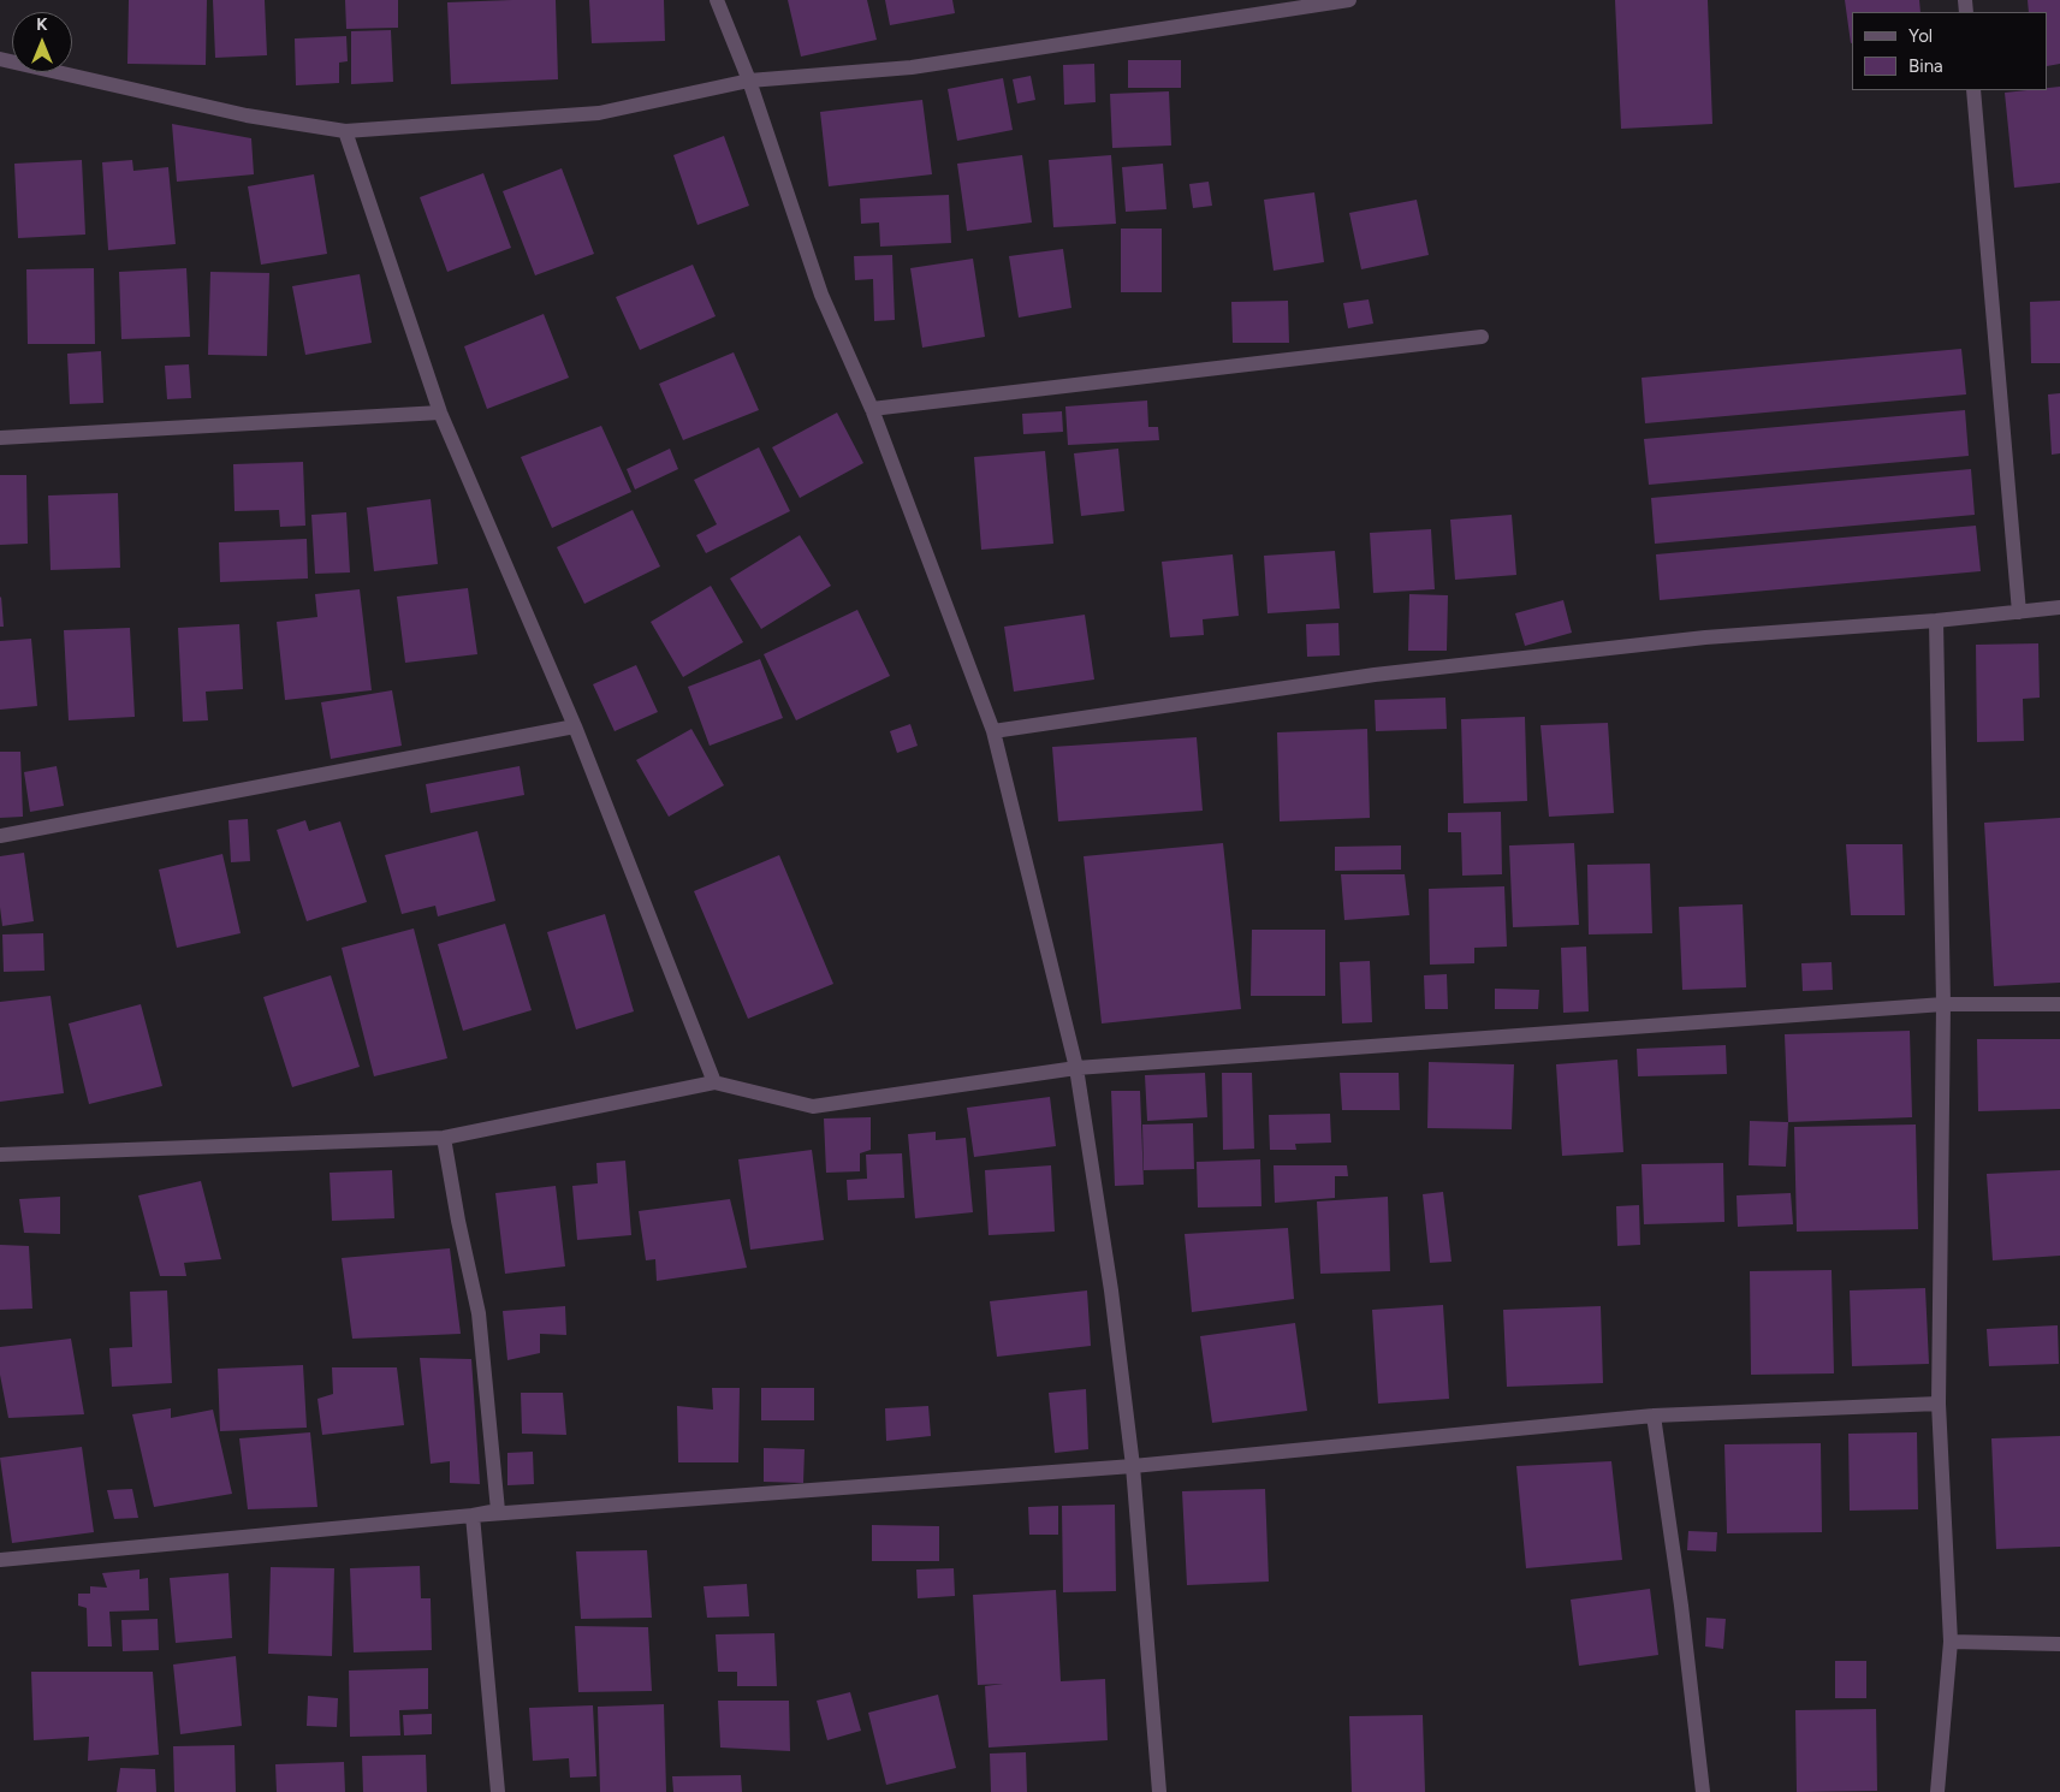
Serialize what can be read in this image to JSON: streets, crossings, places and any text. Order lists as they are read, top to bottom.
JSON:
{
  "legend": ["Yol", "Bina"],
  "north": "top"
}
